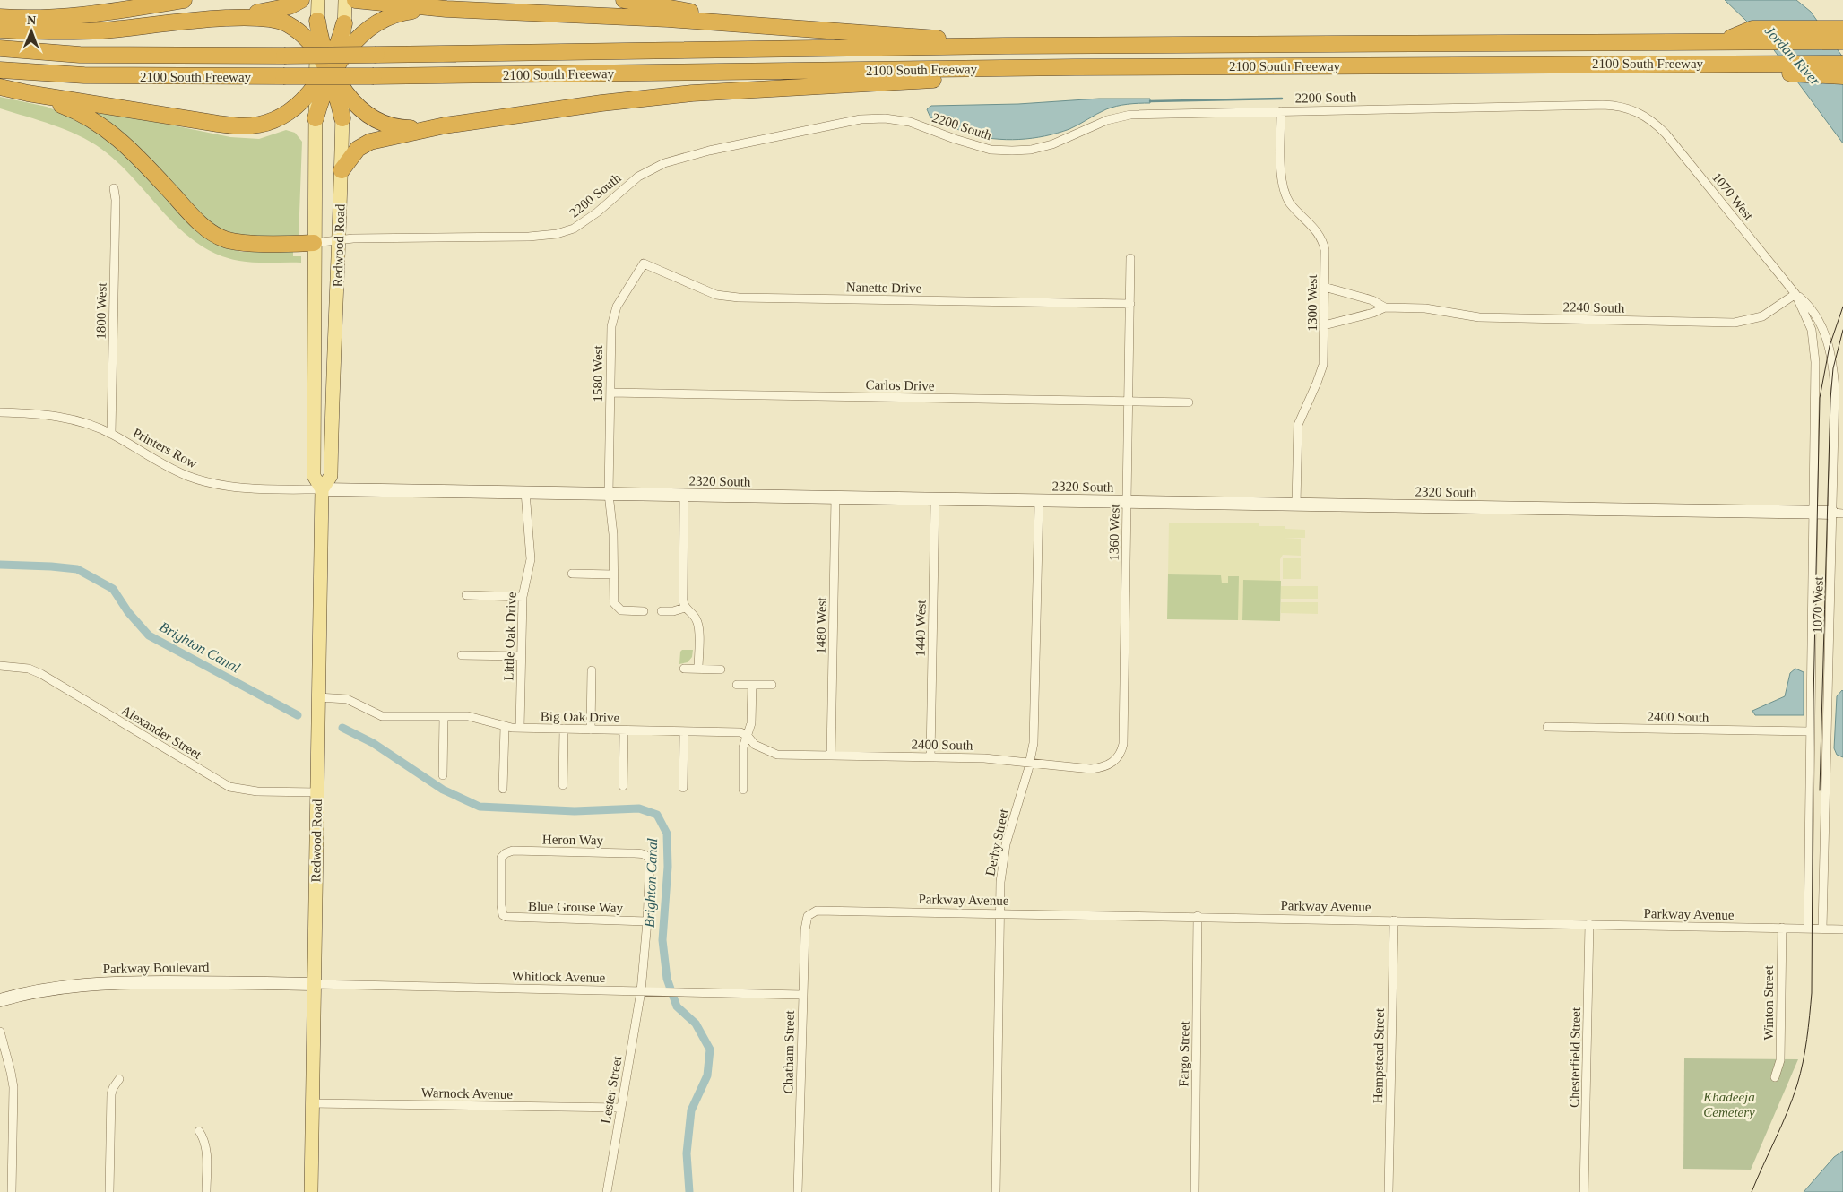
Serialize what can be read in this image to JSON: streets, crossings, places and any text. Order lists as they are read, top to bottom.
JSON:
{
  "streets": {
    "highway": ["2100 South Freeway"],
    "main road": ["Redwood Road"],
    "street": [
      "2200 South",
      "1070 West",
      "Nanette Drive",
      "1300 West",
      "2240 South",
      "1800 West",
      "1580 West",
      "Carlos Drive",
      "Printers Row",
      "2320 South",
      "1360 West",
      "1480 West",
      "1440 West",
      "Little Oak Drive",
      "Big Oak Drive",
      "2400 South",
      "Alexander Street",
      "Heron Way",
      "Derby Street",
      "Parkway Avenue",
      "Blue Grouse Way",
      "Parkway Boulevard",
      "Whitlock Avenue",
      "Winton Street",
      "Chatham Street",
      "Fargo Street",
      "Hempstead Street",
      "Chesterfield Street",
      "Lester Street",
      "Warnock Avenue"
    ]
  },
  "crossings": [
    ["2200 South", "1070 West"],
    ["2200 South", "Redwood Road"],
    ["2200 South", "1300 West"],
    ["1070 West", "2240 South"],
    ["1070 West", "2320 South"],
    ["1070 West", "2400 South"],
    ["1070 West", "Parkway Avenue"],
    ["Redwood Road", "Printers Row"],
    ["Redwood Road", "2320 South"],
    ["Redwood Road", "Big Oak Drive"],
    ["Redwood Road", "Alexander Street"],
    ["Redwood Road", "Parkway Boulevard"],
    ["Redwood Road", "Whitlock Avenue"],
    ["Redwood Road", "Warnock Avenue"],
    ["Nanette Drive", "1580 West"],
    ["Nanette Drive", "1360 West"],
    ["1300 West", "2240 South"],
    ["1300 West", "2320 South"],
    ["1800 West", "Printers Row"],
    ["1580 West", "Carlos Drive"],
    ["1580 West", "2320 South"],
    ["Carlos Drive", "1360 West"],
    ["Printers Row", "2320 South"],
    ["2320 South", "1360 West"],
    ["2320 South", "1480 West"],
    ["2320 South", "1440 West"],
    ["2320 South", "Little Oak Drive"],
    ["2320 South", "Derby Street"],
    ["1360 West", "2400 South"],
    ["1480 West", "2400 South"],
    ["1440 West", "2400 South"],
    ["Little Oak Drive", "Big Oak Drive"],
    ["Big Oak Drive", "2400 South"],
    ["2400 South", "Derby Street"],
    ["Heron Way", "Blue Grouse Way"],
    ["Heron Way", "Lester Street"],
    ["Derby Street", "Parkway Avenue"],
    ["Parkway Avenue", "Winton Street"],
    ["Parkway Avenue", "Chatham Street"],
    ["Parkway Avenue", "Fargo Street"],
    ["Parkway Avenue", "Hempstead Street"],
    ["Parkway Avenue", "Chesterfield Street"],
    ["Blue Grouse Way", "Lester Street"],
    ["Parkway Boulevard", "Whitlock Avenue"],
    ["Whitlock Avenue", "Chatham Street"],
    ["Whitlock Avenue", "Lester Street"],
    ["Lester Street", "Warnock Avenue"]
  ],
  "water": ["Jordan River", "Brighton Canal"],
  "parks": ["Khadeeja Cemetery"],
  "north": "top"
}
